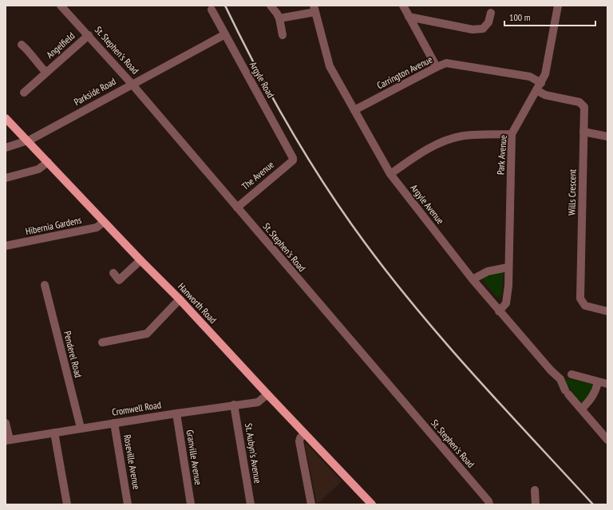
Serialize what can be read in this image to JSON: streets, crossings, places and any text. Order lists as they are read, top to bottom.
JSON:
{
  "streets": {
    "main road": ["Hanworth Road"],
    "street": [
      "Angelfield",
      "St. Stephen's Road",
      "Carrington Avenue",
      "Argyle Road",
      "Parkside Road",
      "Park Avenue",
      "The Avenue",
      "Wills Crescent",
      "Argyle Avenue",
      "Hibernia Gardens",
      "Penderel Road",
      "Cromwell Road",
      "St. Aubyn's Avenue",
      "Granville Avenue",
      "Roseville Avenue"
    ]
  },
  "crossings": [
    ["Angelfield", "St. Stephen's Road"],
    ["St. Stephen's Road", "Parkside Road"],
    ["St. Stephen's Road", "The Avenue"],
    ["Carrington Avenue", "Park Avenue"],
    ["Carrington Avenue", "Wills Crescent"],
    ["Carrington Avenue", "Argyle Avenue"],
    ["Argyle Road", "Parkside Road"],
    ["Argyle Road", "The Avenue"],
    ["Parkside Road", "Hanworth Road"],
    ["Park Avenue", "Wills Crescent"],
    ["Park Avenue", "Argyle Avenue"],
    ["Hibernia Gardens", "Hanworth Road"],
    ["Hanworth Road", "Cromwell Road"],
    ["Penderel Road", "Cromwell Road"],
    ["Cromwell Road", "St. Aubyn's Avenue"],
    ["Cromwell Road", "Granville Avenue"],
    ["Cromwell Road", "Roseville Avenue"]
  ],
  "scale_bar": "100 m"
}
